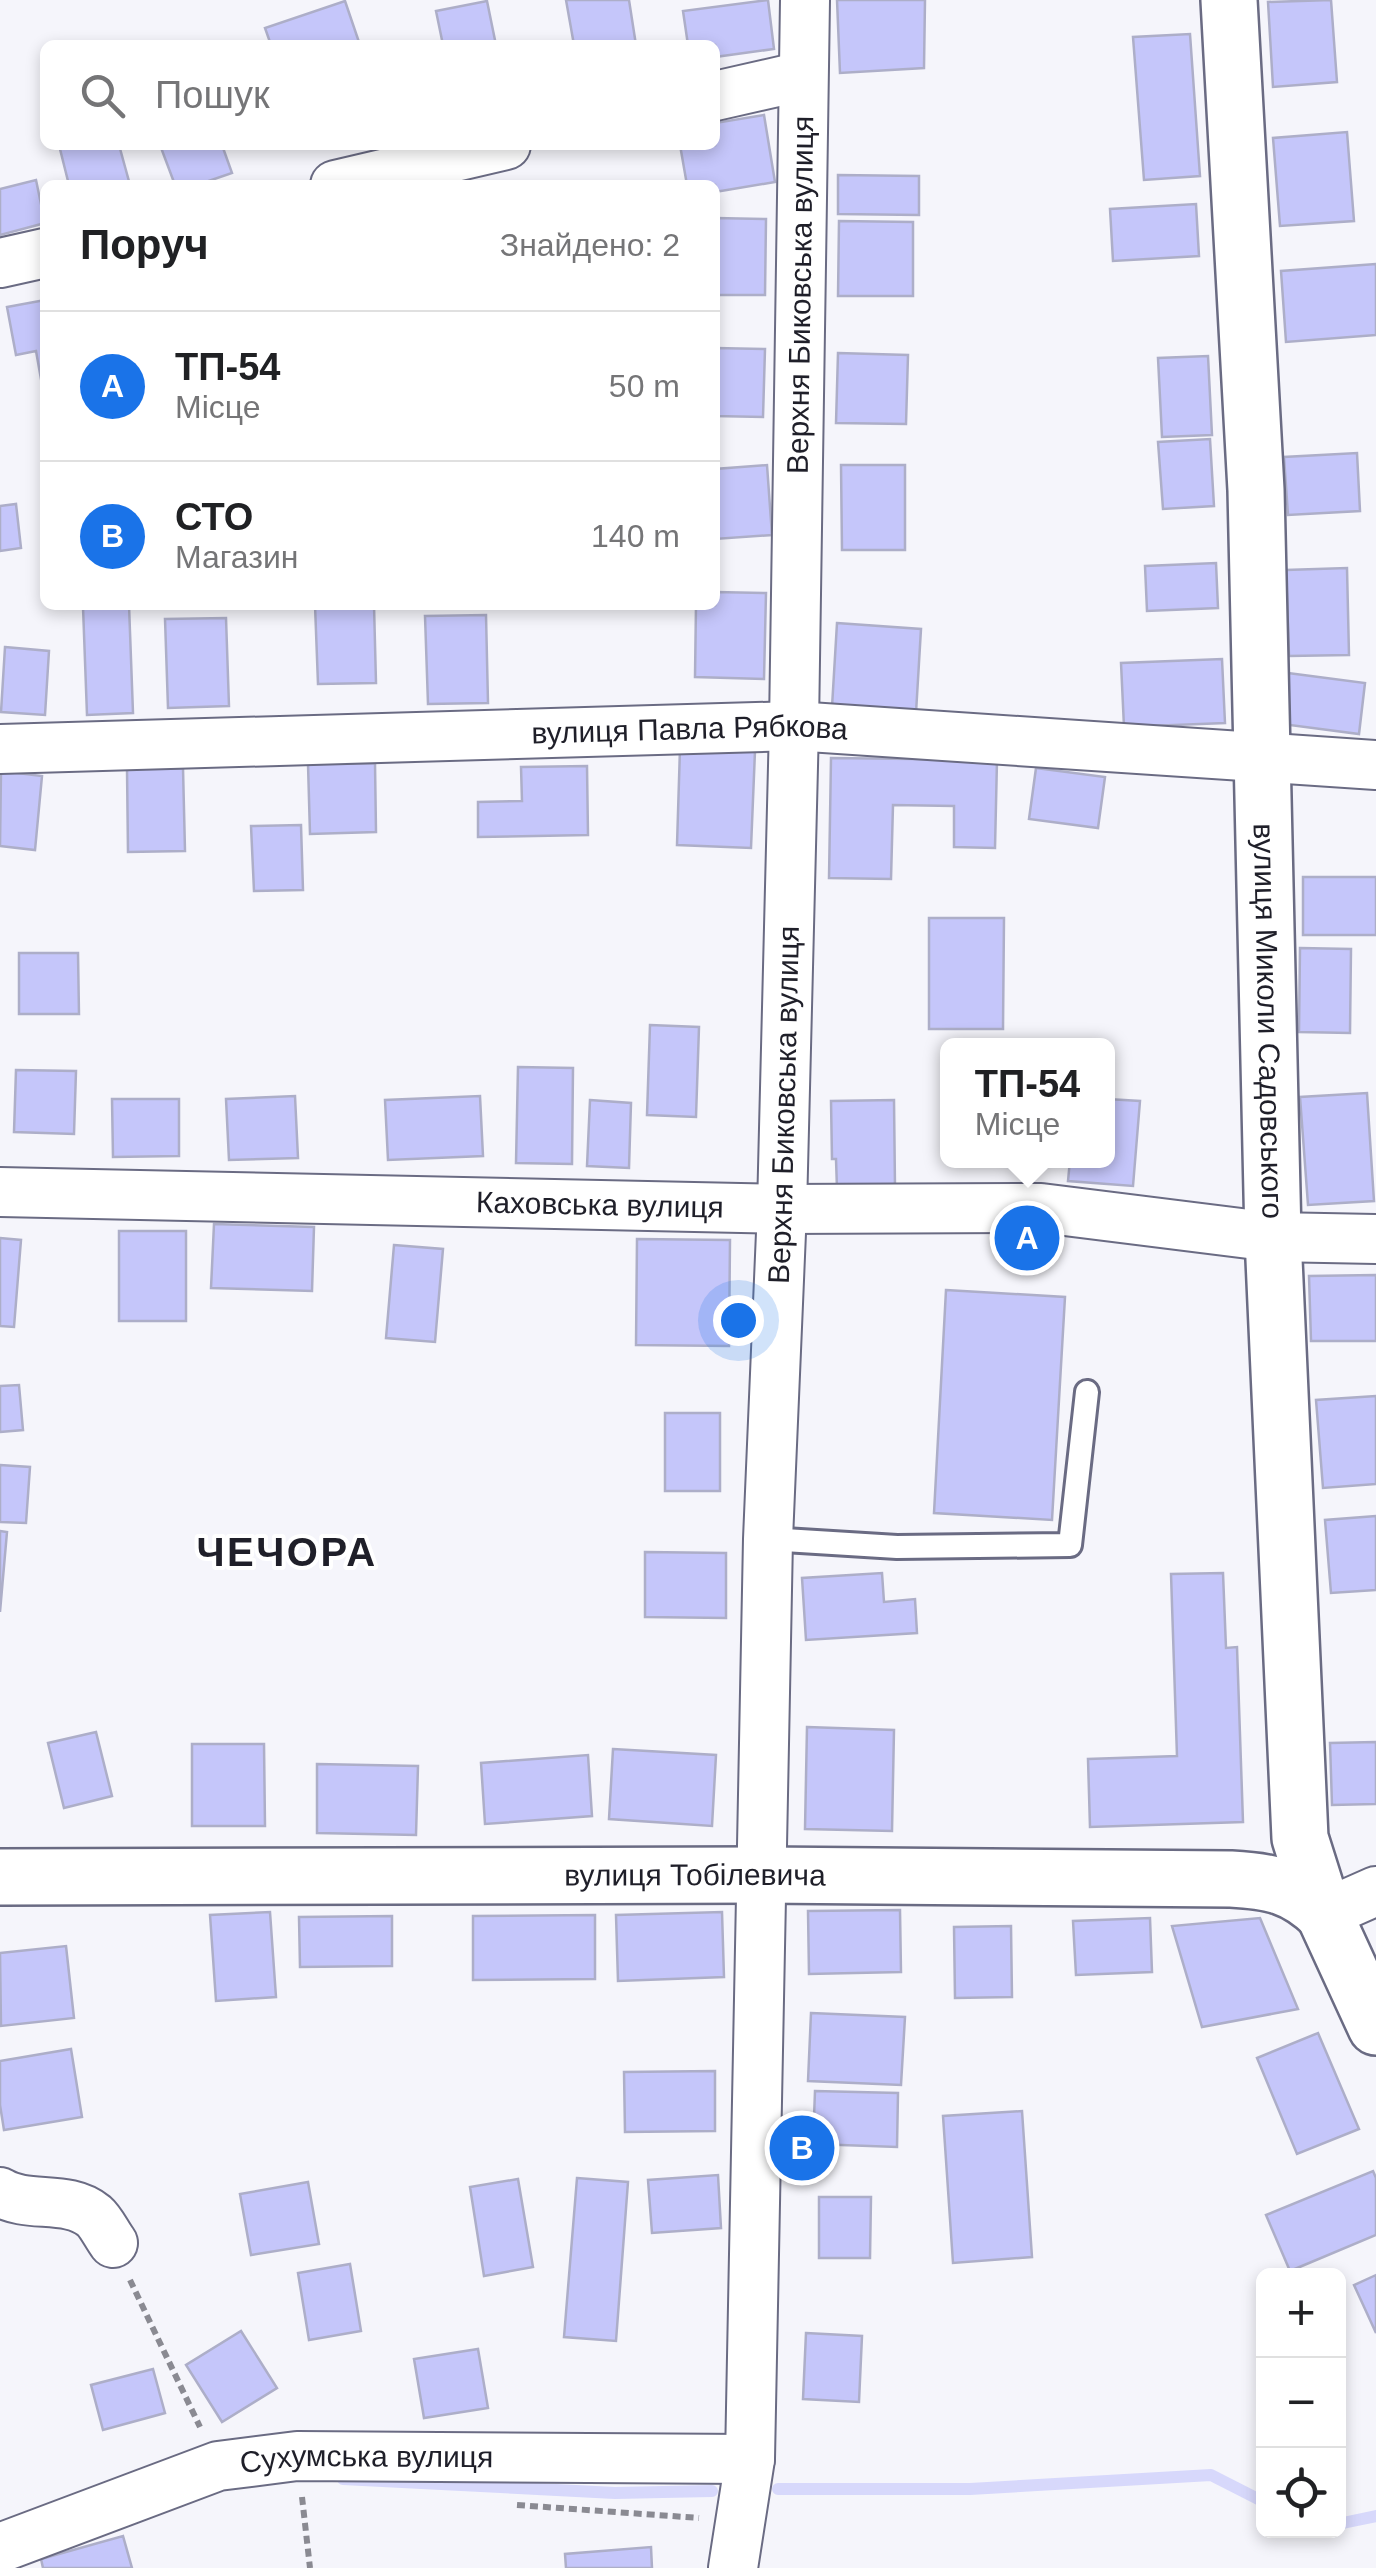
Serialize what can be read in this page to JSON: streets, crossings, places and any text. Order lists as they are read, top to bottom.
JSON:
{
  "streets": {
    "street": [
      "Верхня Биковська вулиця",
      "вулиця Павла Рябкова",
      "вулиця Миколи Садовського",
      "Каховська вулиця",
      "вулиця Тобілевича",
      "Сухумська вулиця"
    ]
  },
  "crossings": [
    ["Верхня Биковська вулиця", "вулиця Павла Рябкова"],
    ["Верхня Биковська вулиця", "Каховська вулиця"],
    ["Верхня Биковська вулиця", "вулиця Тобілевича"],
    ["Верхня Биковська вулиця", "Сухумська вулиця"],
    ["вулиця Павла Рябкова", "вулиця Миколи Садовського"],
    ["вулиця Миколи Садовського", "Каховська вулиця"],
    ["вулиця Миколи Садовського", "вулиця Тобілевича"]
  ],
  "districts": ["ЧЕЧОРА"],
  "page": {
    "search": "Пошук",
    "heading": ["Поруч", "Знайдено: 2"],
    "list": [
      {
        "mark": "A",
        "name": "ТП-54",
        "note": "Місце",
        "value": "50 m"
      },
      {
        "mark": "B",
        "name": "СТО",
        "note": "Магазин",
        "value": "140 m"
      }
    ],
    "popup": ["ТП-54", "Місце"],
    "pins": ["A", "B"],
    "map_buttons": ["+", "−"]
  }
}
